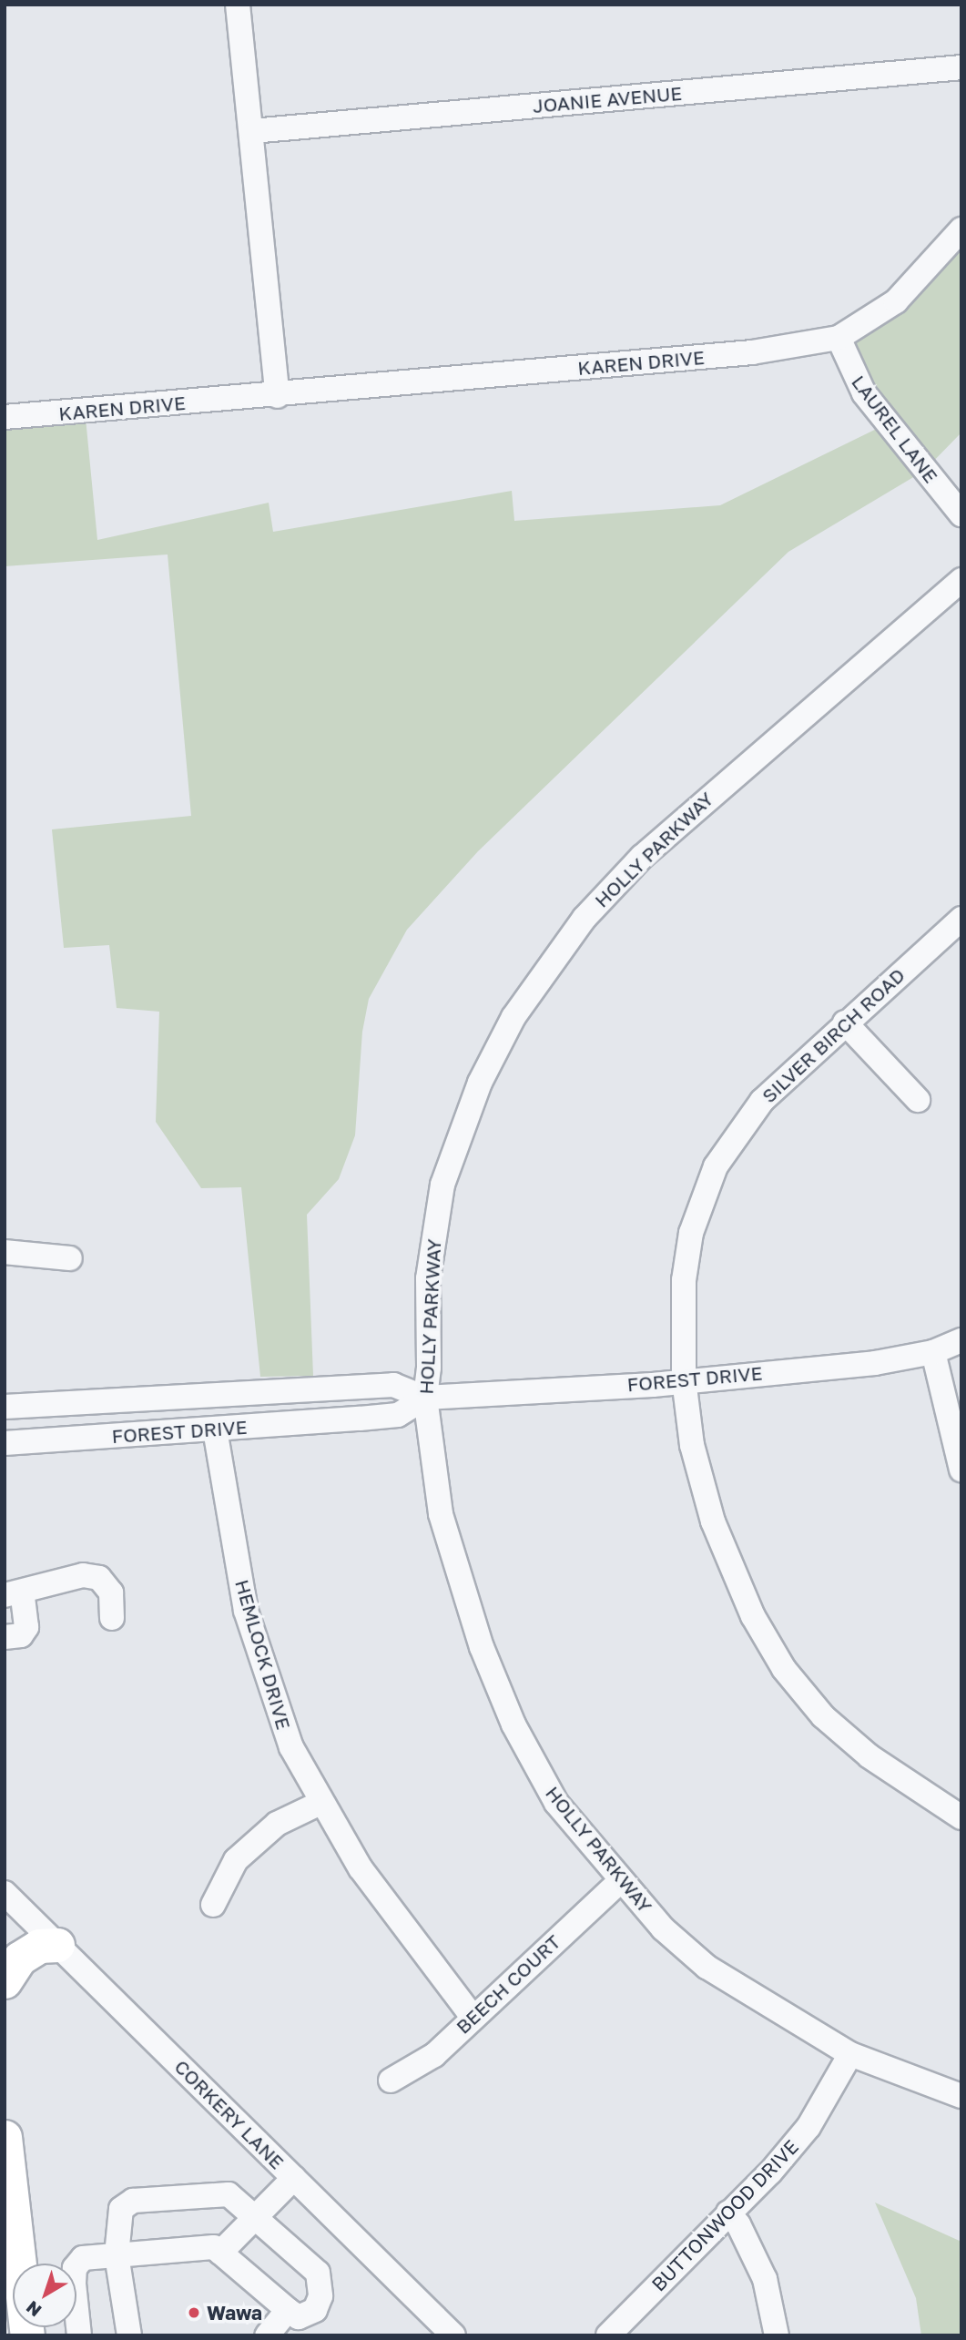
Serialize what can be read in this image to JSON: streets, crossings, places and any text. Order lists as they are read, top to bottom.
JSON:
{
  "streets": {
    "street": [
      "JOANIE AVENUE",
      "KAREN DRIVE",
      "LAUREL LANE",
      "HOLLY PARKWAY",
      "SILVER BIRCH ROAD",
      "FOREST DRIVE",
      "HEMLOCK DRIVE",
      "BEECH COURT",
      "CORKERY LANE",
      "BUTTONWOOD DRIVE"
    ]
  },
  "crossings": [
    ["KAREN DRIVE", "LAUREL LANE"],
    ["HOLLY PARKWAY", "FOREST DRIVE"],
    ["HOLLY PARKWAY", "BEECH COURT"],
    ["HOLLY PARKWAY", "BUTTONWOOD DRIVE"],
    ["SILVER BIRCH ROAD", "FOREST DRIVE"],
    ["FOREST DRIVE", "HEMLOCK DRIVE"],
    ["HEMLOCK DRIVE", "BEECH COURT"]
  ],
  "places": ["Wawa"],
  "north": "bottom left"
}
